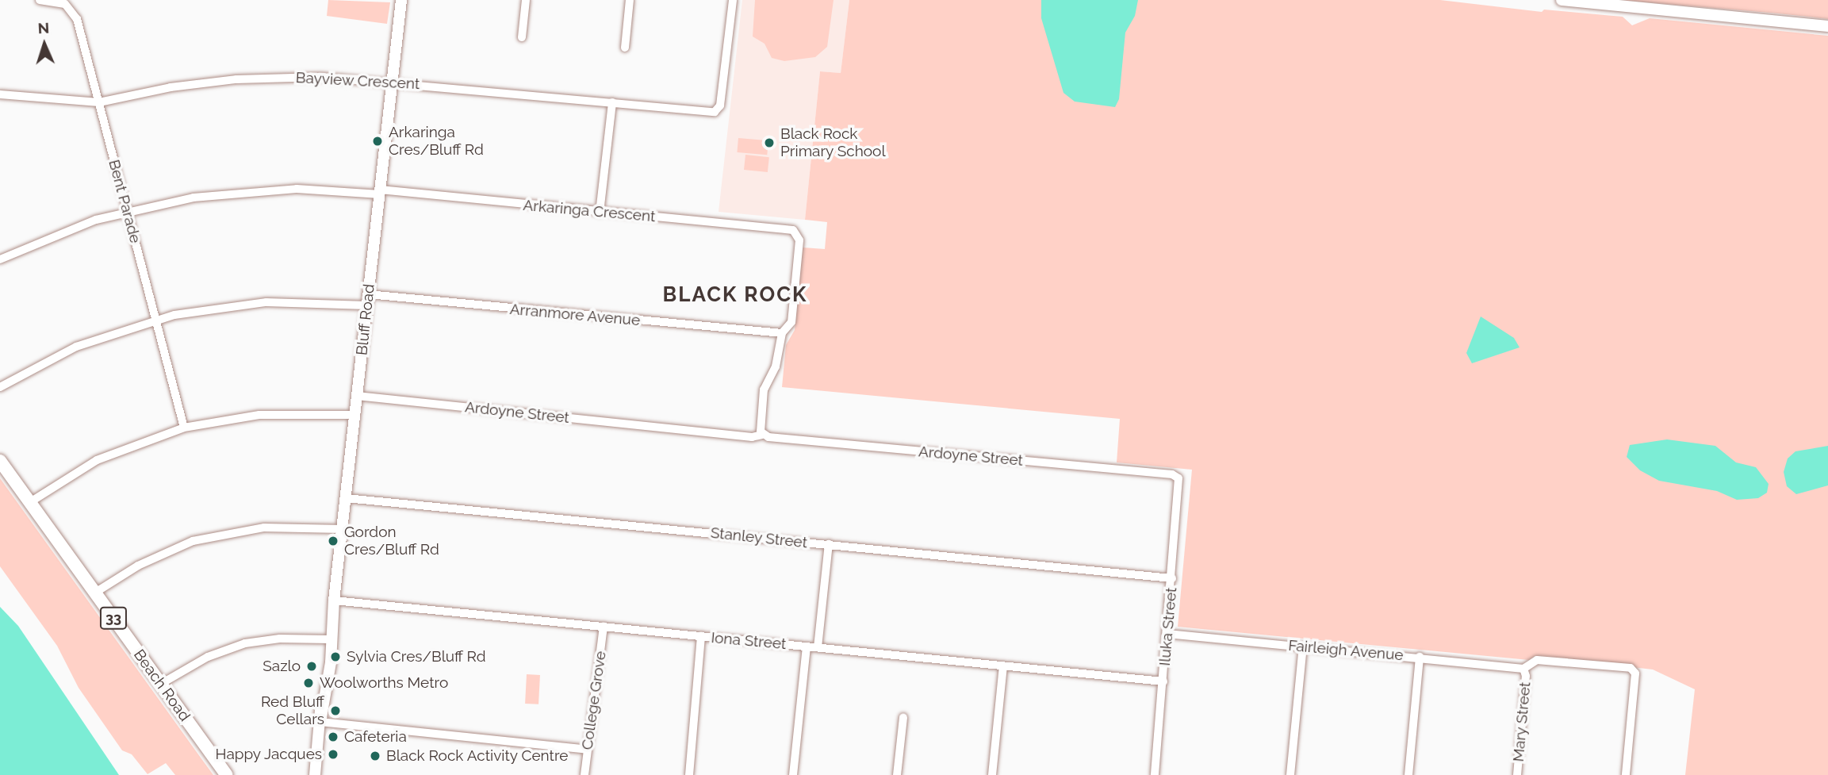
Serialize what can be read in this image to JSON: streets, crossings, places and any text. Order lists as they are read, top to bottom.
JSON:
{
  "streets": {
    "main road": ["Bluff Road", "33", "Beach Road"],
    "street": [
      "Bayview Crescent",
      "Bent Parade",
      "Arkaringa Crescent",
      "Arranmore Avenue",
      "Ardoyne Street",
      "Stanley Street",
      "Iluka Street",
      "Iona Street",
      "Fairleigh Avenue",
      "College Grove",
      "Mary Street"
    ]
  },
  "crossings": [
    ["Bayview Crescent", "Bent Parade"],
    ["Bayview Crescent", "Bluff Road"],
    ["Bent Parade", "Arkaringa Crescent"],
    ["Bent Parade", "Arranmore Avenue"],
    ["Arkaringa Crescent", "Arranmore Avenue"],
    ["Arkaringa Crescent", "Bluff Road"],
    ["Arranmore Avenue", "Bluff Road"],
    ["Bluff Road", "Ardoyne Street"],
    ["Bluff Road", "Stanley Street"],
    ["Bluff Road", "Iona Street"],
    ["Ardoyne Street", "Iluka Street"],
    ["Stanley Street", "Iluka Street"],
    ["Iluka Street", "Iona Street"],
    ["Iluka Street", "Fairleigh Avenue"],
    ["Iona Street", "College Grove"],
    ["Fairleigh Avenue", "Mary Street"]
  ],
  "districts": ["BLACK ROCK"],
  "places": [
    "Arkaringa Cres/Bluff Rd",
    "Black Rock Primary School",
    "Gordon Cres/Bluff Rd",
    "Sylvia Cres/Bluff Rd",
    "Sazlo",
    "Woolworths Metro",
    "Red Bluff Cellars",
    "Cafeteria",
    "Happy Jacques",
    "Black Rock Activity Centre"
  ],
  "north": "top"
}
